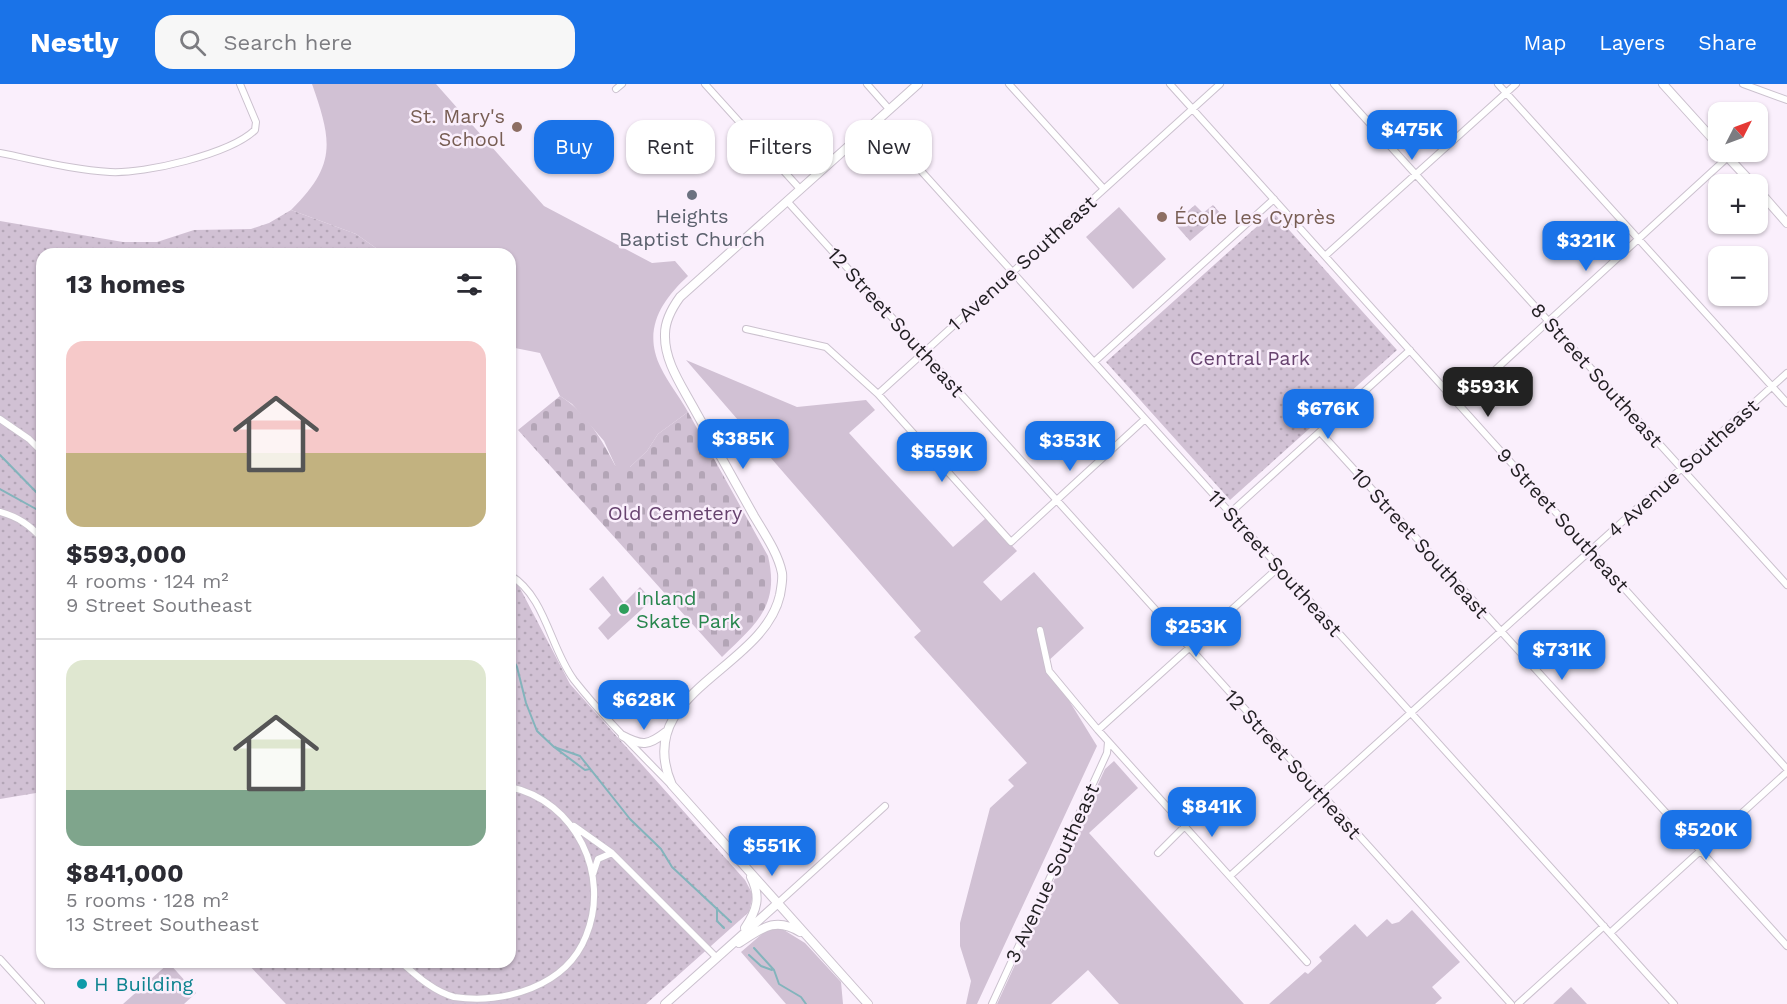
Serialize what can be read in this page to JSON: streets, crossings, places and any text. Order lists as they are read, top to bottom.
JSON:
{
  "streets": {
    "street": [
      "1 Avenue Southeast",
      "12 Street Southeast",
      "8 Street Southeast",
      "4 Avenue Southeast",
      "9 Street Southeast",
      "10 Street Southeast",
      "11 Street Southeast",
      "3 Avenue Southeast"
    ]
  },
  "crossings": [
    ["1 Avenue Southeast", "12 Street Southeast"],
    ["1 Avenue Southeast", "9 Street Southeast"],
    ["1 Avenue Southeast", "11 Street Southeast"],
    ["12 Street Southeast", "4 Avenue Southeast"],
    ["8 Street Southeast", "4 Avenue Southeast"],
    ["4 Avenue Southeast", "9 Street Southeast"],
    ["4 Avenue Southeast", "10 Street Southeast"],
    ["4 Avenue Southeast", "11 Street Southeast"]
  ],
  "parks": ["Central Park", "Old Cemetery"],
  "places": [
    "St. Mary's School",
    "Heights Baptist Church",
    "École les Cyprès",
    "Inland Skate Park",
    "H Building"
  ],
  "north": "top right",
  "page": {
    "header": "Nestly",
    "search": "Search here",
    "nav": ["Map", "Layers", "Share"],
    "map_buttons": ["+", "−"],
    "price": [
      "$475K",
      "$321K",
      "$593K",
      "$676K",
      "$385K",
      "$353K",
      "$559K",
      "$253K",
      "$731K",
      "$628K",
      "$841K",
      "$520K",
      "$551K"
    ],
    "chip": [
      "Buy",
      "Rent",
      "Filters",
      "New"
    ],
    "heading": "13 homes",
    "list": [
      {
        "name": "$593,000",
        "note": "4 rooms · 124 m² · 9 Street Southeast"
      },
      {
        "name": "$841,000",
        "note": "5 rooms · 128 m² · 13 Street Southeast"
      }
    ]
  }
}
